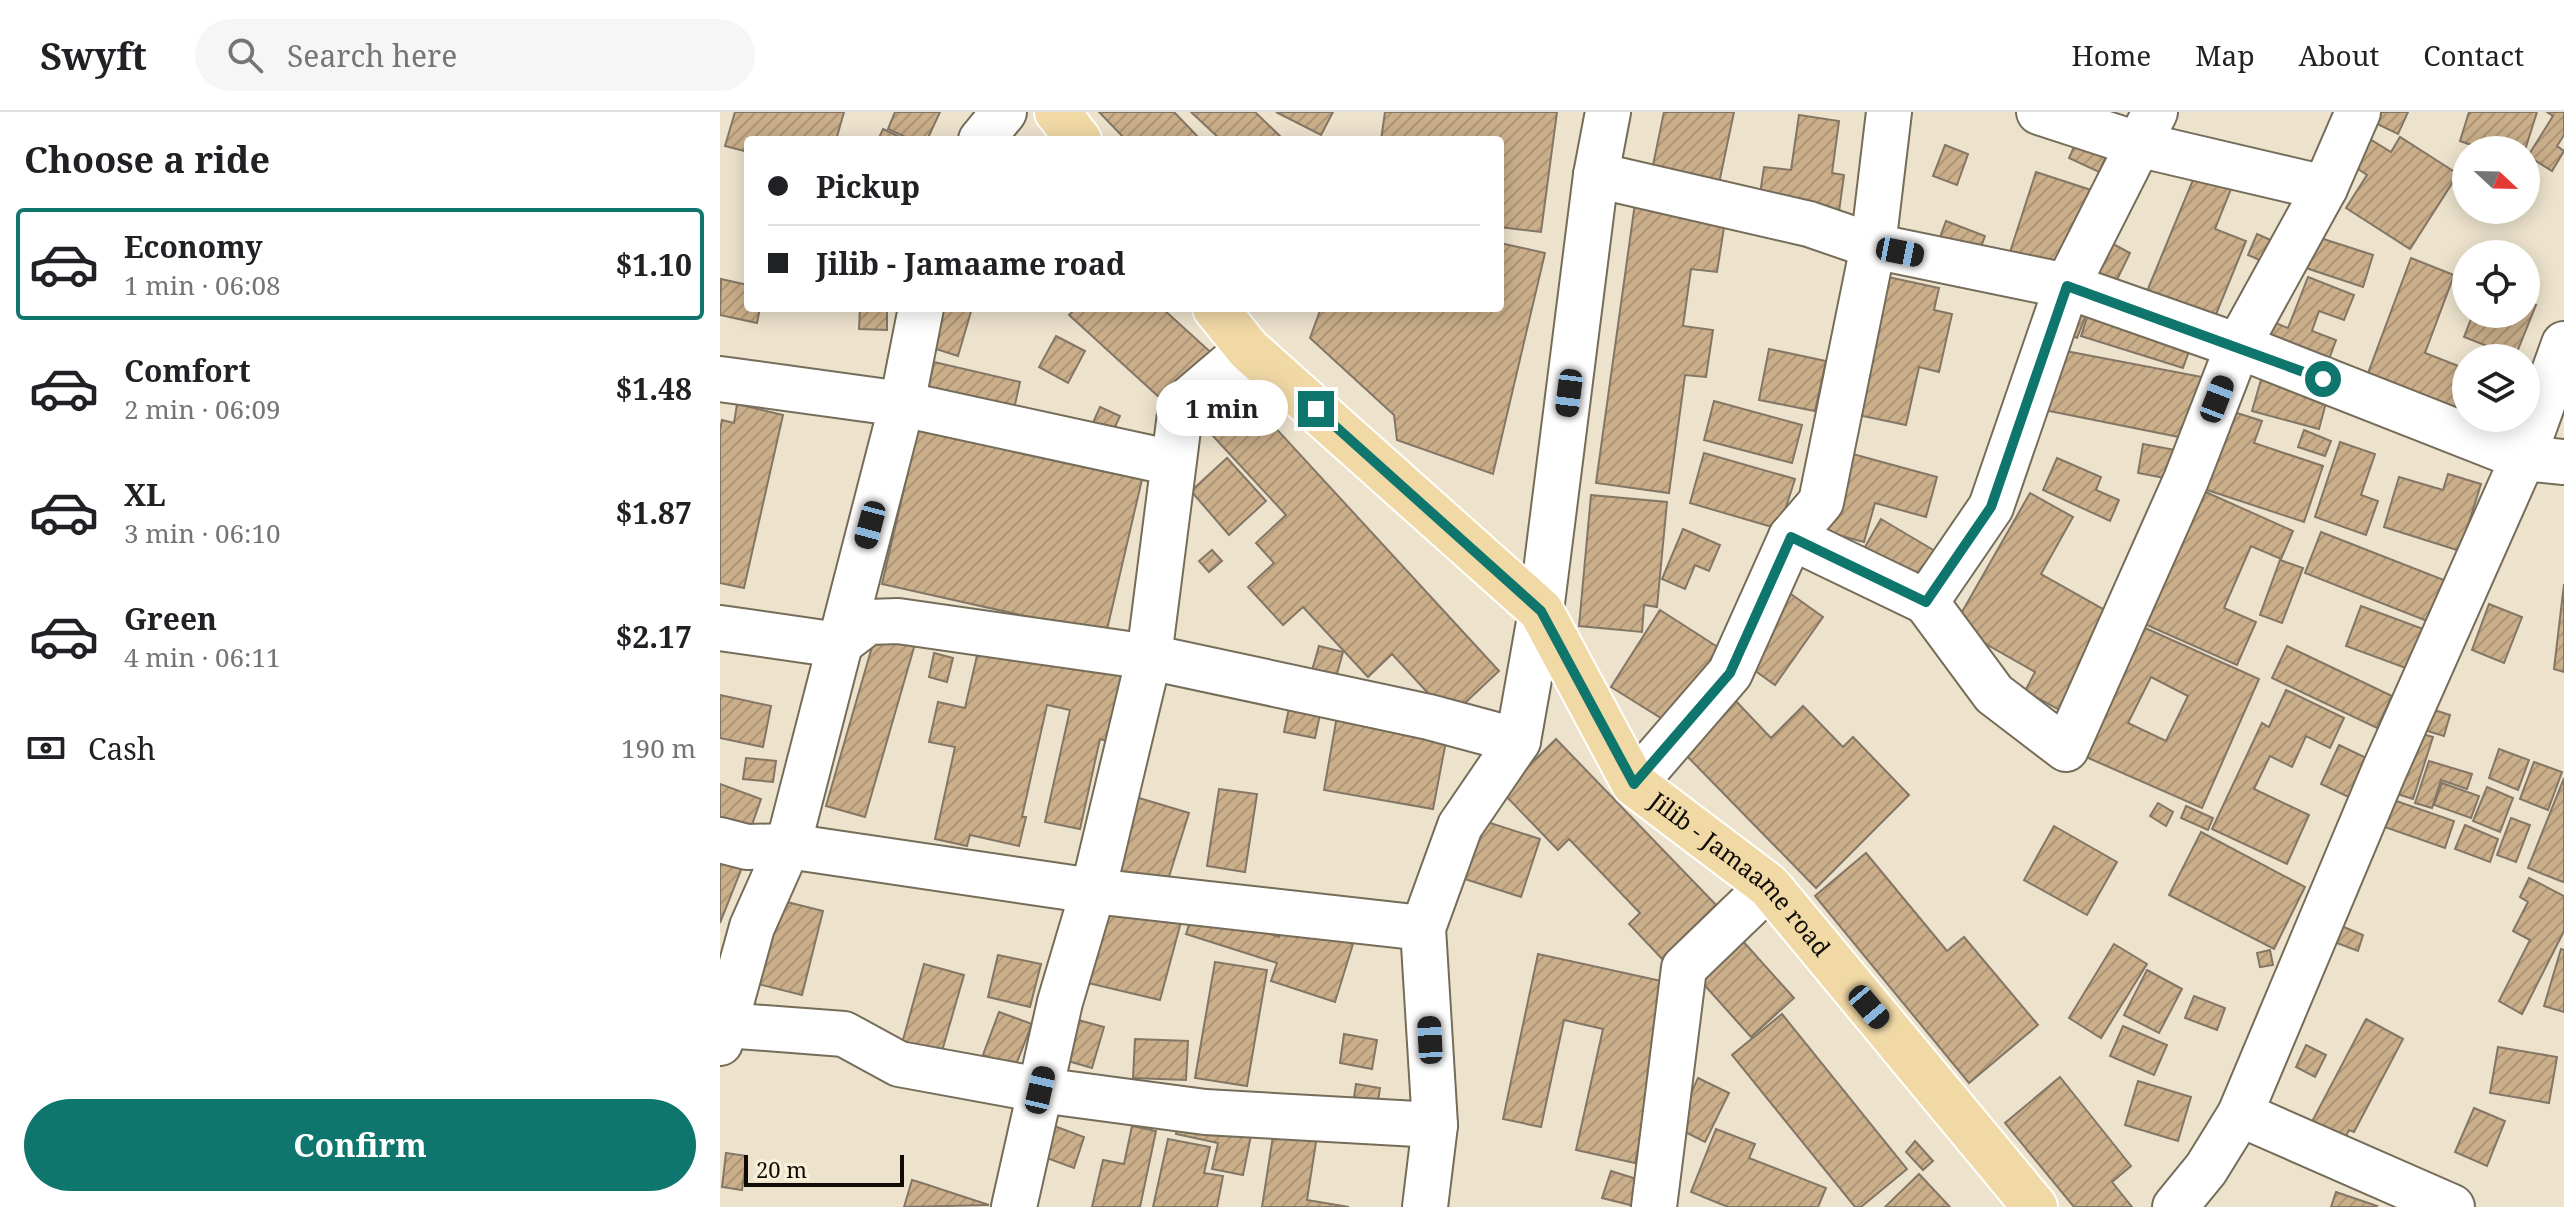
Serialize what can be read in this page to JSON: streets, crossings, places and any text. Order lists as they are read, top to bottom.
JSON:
{
  "streets": {
    "main road": ["Jilib - Jamaame road"]
  },
  "scale_bar": "20 m",
  "north": "right",
  "page": {
    "header": "Swyft",
    "search": "Search here",
    "nav": [
      "Home",
      "Map",
      "About",
      "Contact"
    ],
    "heading": "Choose a ride",
    "banner": ["Pickup", "Jilib - Jamaame road"],
    "list": [
      {
        "name": "Economy",
        "note": "1 min · 06:08",
        "value": "$1.10"
      },
      {
        "name": "Comfort",
        "note": "2 min · 06:09",
        "value": "$1.48"
      },
      {
        "name": "XL",
        "note": "3 min · 06:10",
        "value": "$1.87"
      },
      {
        "name": "Green",
        "note": "4 min · 06:11",
        "value": "$2.17"
      }
    ],
    "bubble": "1 min",
    "pay": ["Cash", "190 m"],
    "buttons": "Confirm",
    "scale": "20 m"
  }
}
